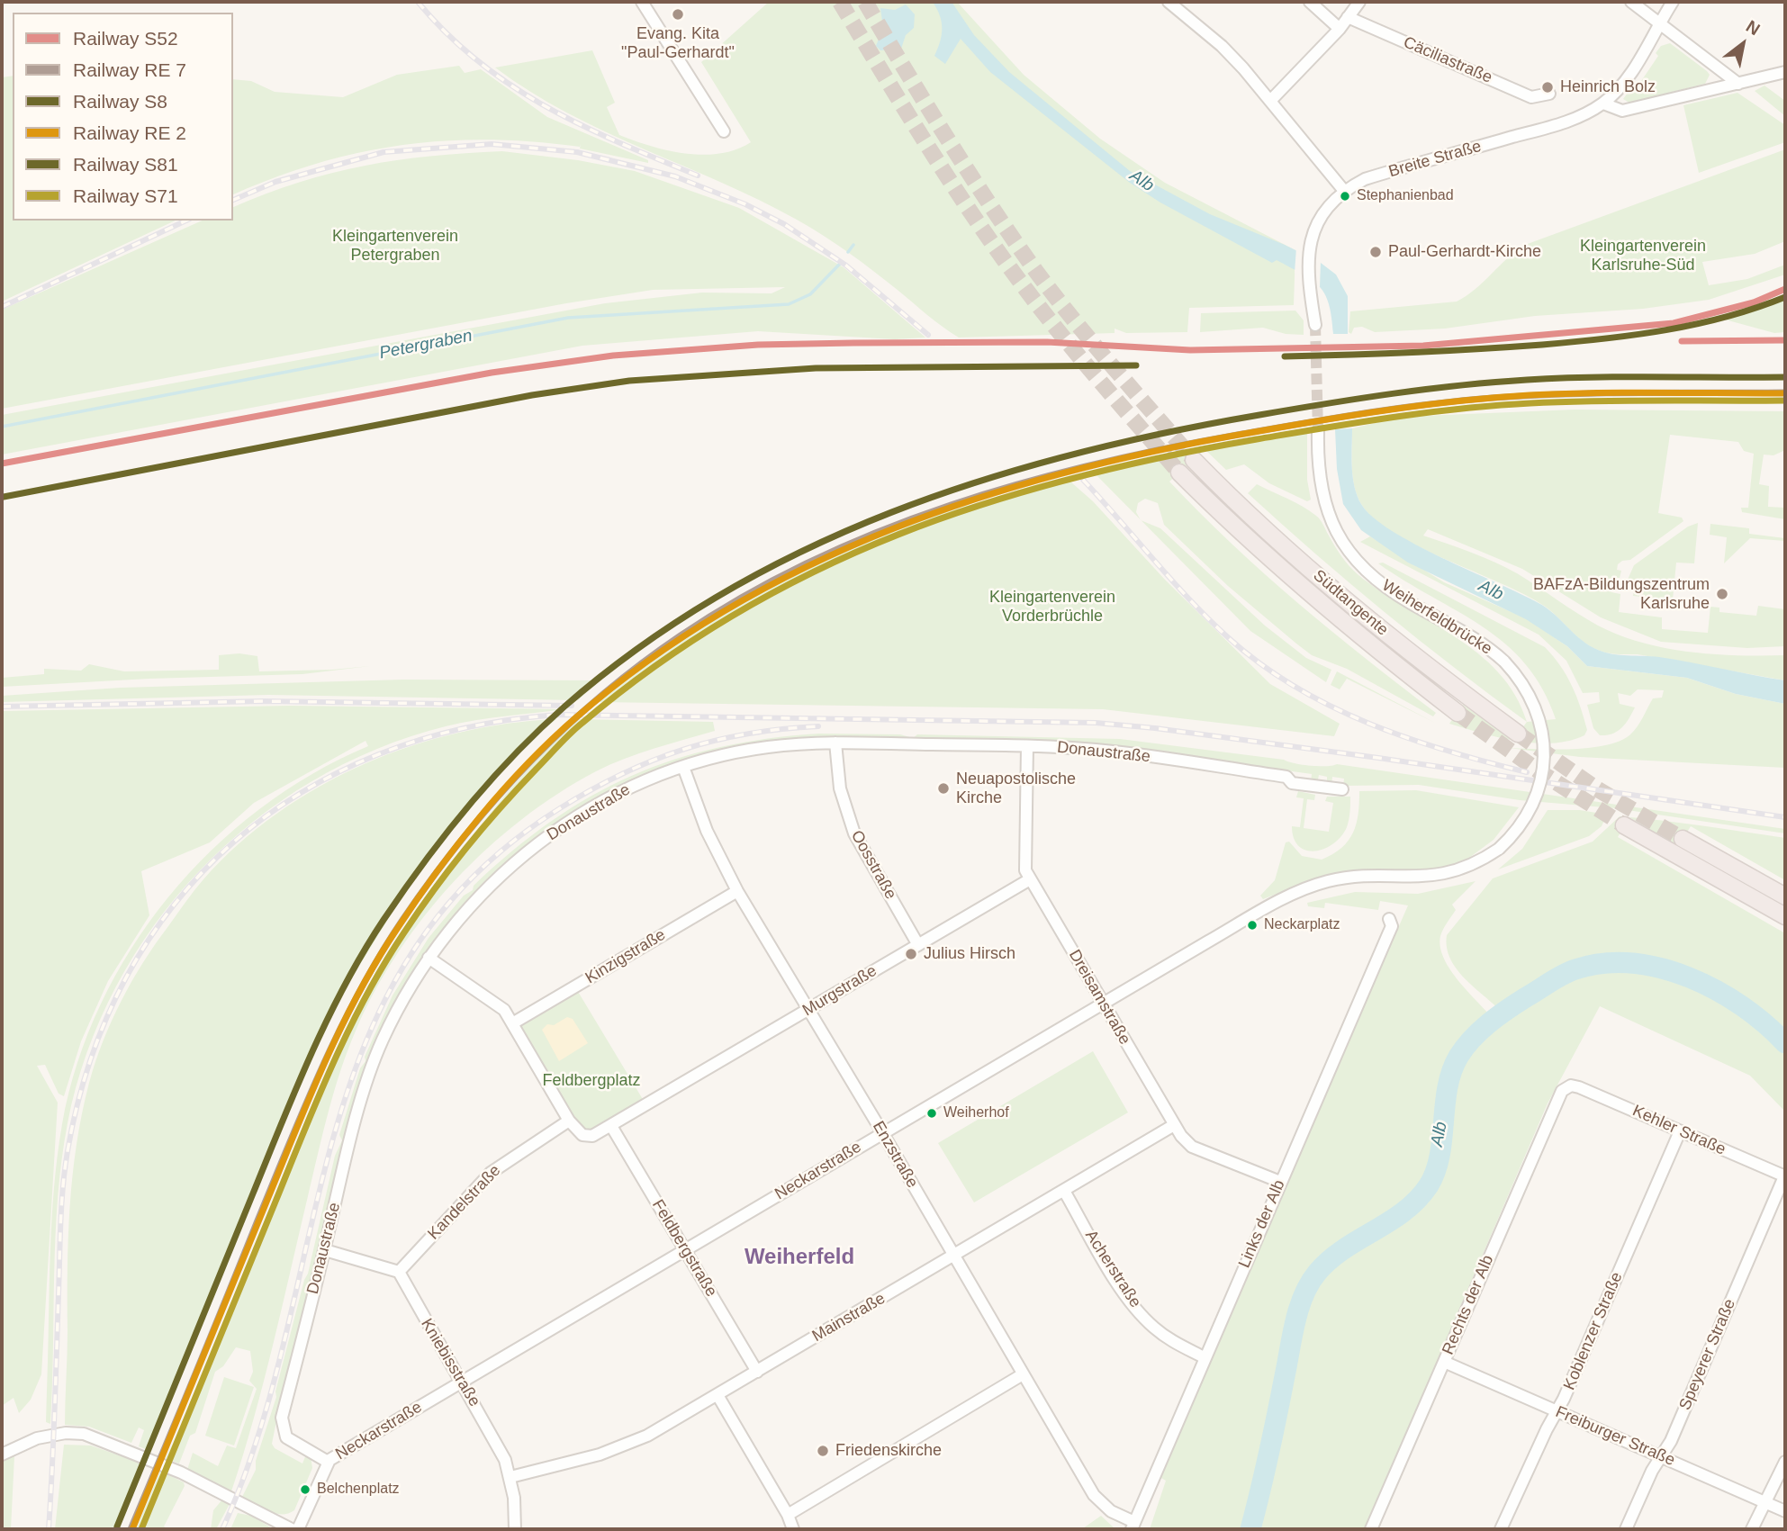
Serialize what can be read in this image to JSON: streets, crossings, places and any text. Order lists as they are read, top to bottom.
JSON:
{
  "streets": {
    "highway": ["Südtangente"],
    "street": [
      "Cäciliastraße",
      "Breite Straße",
      "Weiherfeldbrücke",
      "Donaustraße",
      "Oosstraße",
      "Kinzigstraße",
      "Murgstraße",
      "Dreisamstraße",
      "Kehler Straße",
      "Enzstraße",
      "Neckarstraße",
      "Kandelstraße",
      "Links der Alb",
      "Feldbergstraße",
      "Acherstraße",
      "Rechts der Alb",
      "Mainstraße",
      "Koblenzer Straße",
      "Speyerer Straße",
      "Kniebisstraße",
      "Freiburger Straße"
    ]
  },
  "crossings": [
    ["Weiherfeldbrücke", "Neckarstraße"],
    ["Donaustraße", "Oosstraße"],
    ["Donaustraße", "Dreisamstraße"],
    ["Donaustraße", "Enzstraße"],
    ["Donaustraße", "Neckarstraße"],
    ["Oosstraße", "Murgstraße"],
    ["Kinzigstraße", "Enzstraße"],
    ["Murgstraße", "Dreisamstraße"],
    ["Murgstraße", "Enzstraße"],
    ["Murgstraße", "Feldbergstraße"],
    ["Dreisamstraße", "Neckarstraße"],
    ["Dreisamstraße", "Links der Alb"],
    ["Dreisamstraße", "Mainstraße"],
    ["Kehler Straße", "Rechts der Alb"],
    ["Kehler Straße", "Koblenzer Straße"],
    ["Kehler Straße", "Speyerer Straße"],
    ["Enzstraße", "Neckarstraße"],
    ["Enzstraße", "Links der Alb"],
    ["Enzstraße", "Mainstraße"],
    ["Neckarstraße", "Feldbergstraße"],
    ["Neckarstraße", "Kniebisstraße"],
    ["Kandelstraße", "Kniebisstraße"],
    ["Links der Alb", "Acherstraße"],
    ["Feldbergstraße", "Mainstraße"],
    ["Acherstraße", "Mainstraße"],
    ["Rechts der Alb", "Freiburger Straße"],
    ["Mainstraße", "Kniebisstraße"],
    ["Koblenzer Straße", "Freiburger Straße"],
    ["Speyerer Straße", "Freiburger Straße"]
  ],
  "districts": ["Weiherfeld"],
  "water": ["Alb", "Petergraben"],
  "parks": [
    "Kleingartenverein Petergraben",
    "Kleingartenverein Karlsruhe-Süd",
    "Kleingartenverein Vorderbrüchle",
    "Feldbergplatz"
  ],
  "places": [
    "Evang. Kita \"Paul-Gerhardt\"",
    "Heinrich Bolz",
    "Stephanienbad",
    "Paul-Gerhardt-Kirche",
    "BAFzA-Bildungszentrum Karlsruhe",
    "Neuapostolische Kirche",
    "Neckarplatz",
    "Julius Hirsch",
    "Weiherhof",
    "Friedenskirche",
    "Belchenplatz"
  ],
  "lines": [
    "rail line S52",
    "rail line S8",
    "rail line S81",
    "rail line S71"
  ],
  "legend": [
    "Railway S52",
    "Railway RE 7",
    "Railway S8",
    "Railway RE 2",
    "Railway S81",
    "Railway S71"
  ],
  "north": "top right"
}
